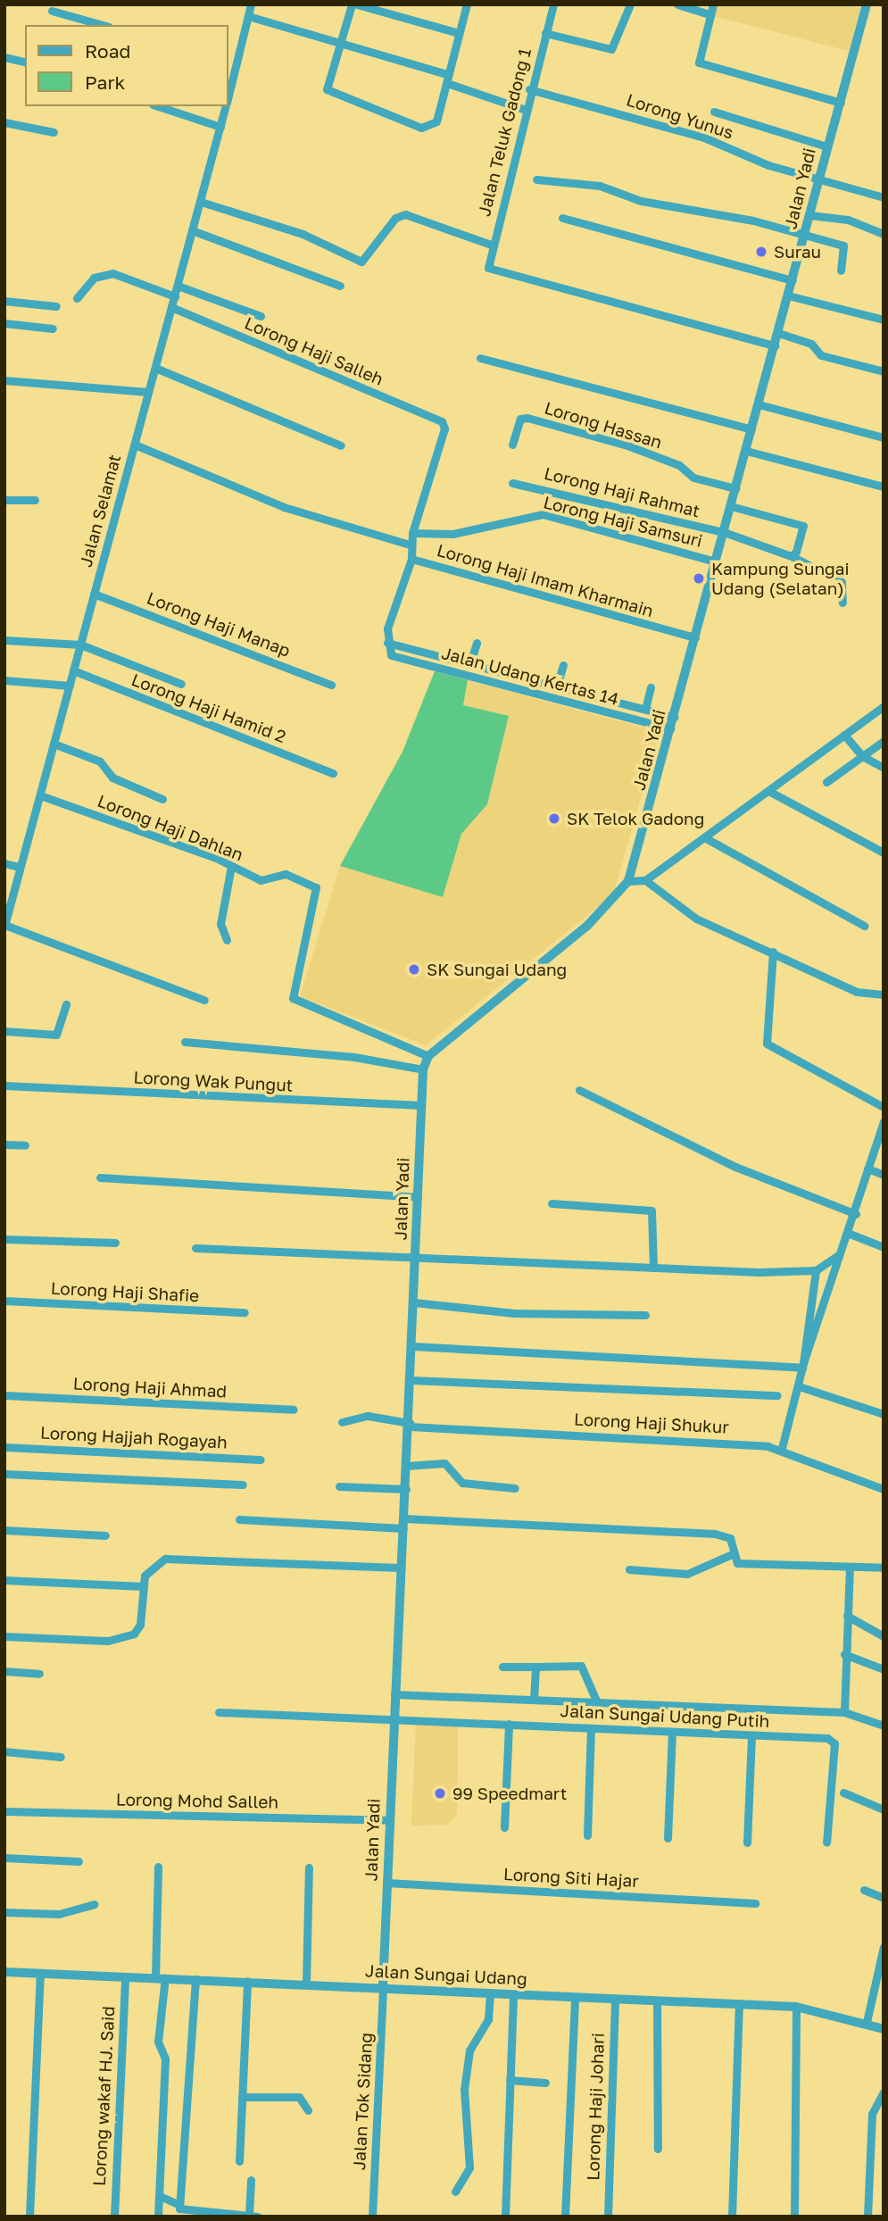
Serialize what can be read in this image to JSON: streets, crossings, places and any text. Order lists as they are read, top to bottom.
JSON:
{
  "streets": {
    "street": [
      "Lorong Yunus",
      "Jalan Teluk Gadong 1",
      "Jalan Yadi",
      "Lorong Haji Salleh",
      "Lorong Hassan",
      "Lorong Haji Rahmat",
      "Jalan Selamat",
      "Lorong Haji Samsuri",
      "Lorong Haji Imam Kharmain",
      "Lorong Haji Manap",
      "Jalan Udang Kertas 14",
      "Lorong Haji Hamid 2",
      "Lorong Haji Dahlan",
      "Lorong Wak Pungut",
      "Lorong Haji Shafie",
      "Lorong Haji Ahmad",
      "Lorong Haji Shukur",
      "Lorong Hajjah Rogayah",
      "Jalan Sungai Udang Putih",
      "Lorong Mohd Salleh",
      "Lorong Siti Hajar",
      "Jalan Sungai Udang",
      "Lorong wakaf HJ. Said",
      "Jalan Tok Sidang",
      "Lorong Haji Johari"
    ]
  },
  "crossings": [
    ["Lorong Yunus", "Jalan Teluk Gadong 1"],
    ["Lorong Yunus", "Jalan Yadi"],
    ["Jalan Teluk Gadong 1", "Jalan Yadi"],
    ["Jalan Yadi", "Lorong Hassan"],
    ["Jalan Yadi", "Lorong Haji Rahmat"],
    ["Jalan Yadi", "Lorong Haji Samsuri"],
    ["Jalan Yadi", "Lorong Haji Imam Kharmain"],
    ["Jalan Yadi", "Jalan Udang Kertas 14"],
    ["Jalan Yadi", "Lorong Haji Dahlan"],
    ["Jalan Yadi", "Lorong Wak Pungut"],
    ["Jalan Yadi", "Lorong Haji Shukur"],
    ["Jalan Yadi", "Jalan Sungai Udang Putih"],
    ["Jalan Yadi", "Lorong Mohd Salleh"],
    ["Jalan Yadi", "Lorong Siti Hajar"],
    ["Jalan Yadi", "Jalan Sungai Udang"],
    ["Jalan Yadi", "Jalan Tok Sidang"],
    ["Lorong Haji Salleh", "Jalan Selamat"],
    ["Lorong Haji Salleh", "Lorong Haji Samsuri"],
    ["Lorong Haji Salleh", "Lorong Haji Imam Kharmain"],
    ["Jalan Selamat", "Lorong Haji Manap"],
    ["Jalan Selamat", "Lorong Haji Hamid 2"],
    ["Jalan Selamat", "Lorong Haji Dahlan"],
    ["Lorong Haji Samsuri", "Lorong Haji Imam Kharmain"],
    ["Jalan Sungai Udang", "Lorong wakaf HJ. Said"],
    ["Jalan Sungai Udang", "Jalan Tok Sidang"],
    ["Jalan Sungai Udang", "Lorong Haji Johari"]
  ],
  "places": [
    "Surau",
    "Kampung Sungai Udang (Selatan)",
    "SK Telok Gadong",
    "SK Sungai Udang",
    "99 Speedmart"
  ],
  "legend": ["Road", "Park"]
}
